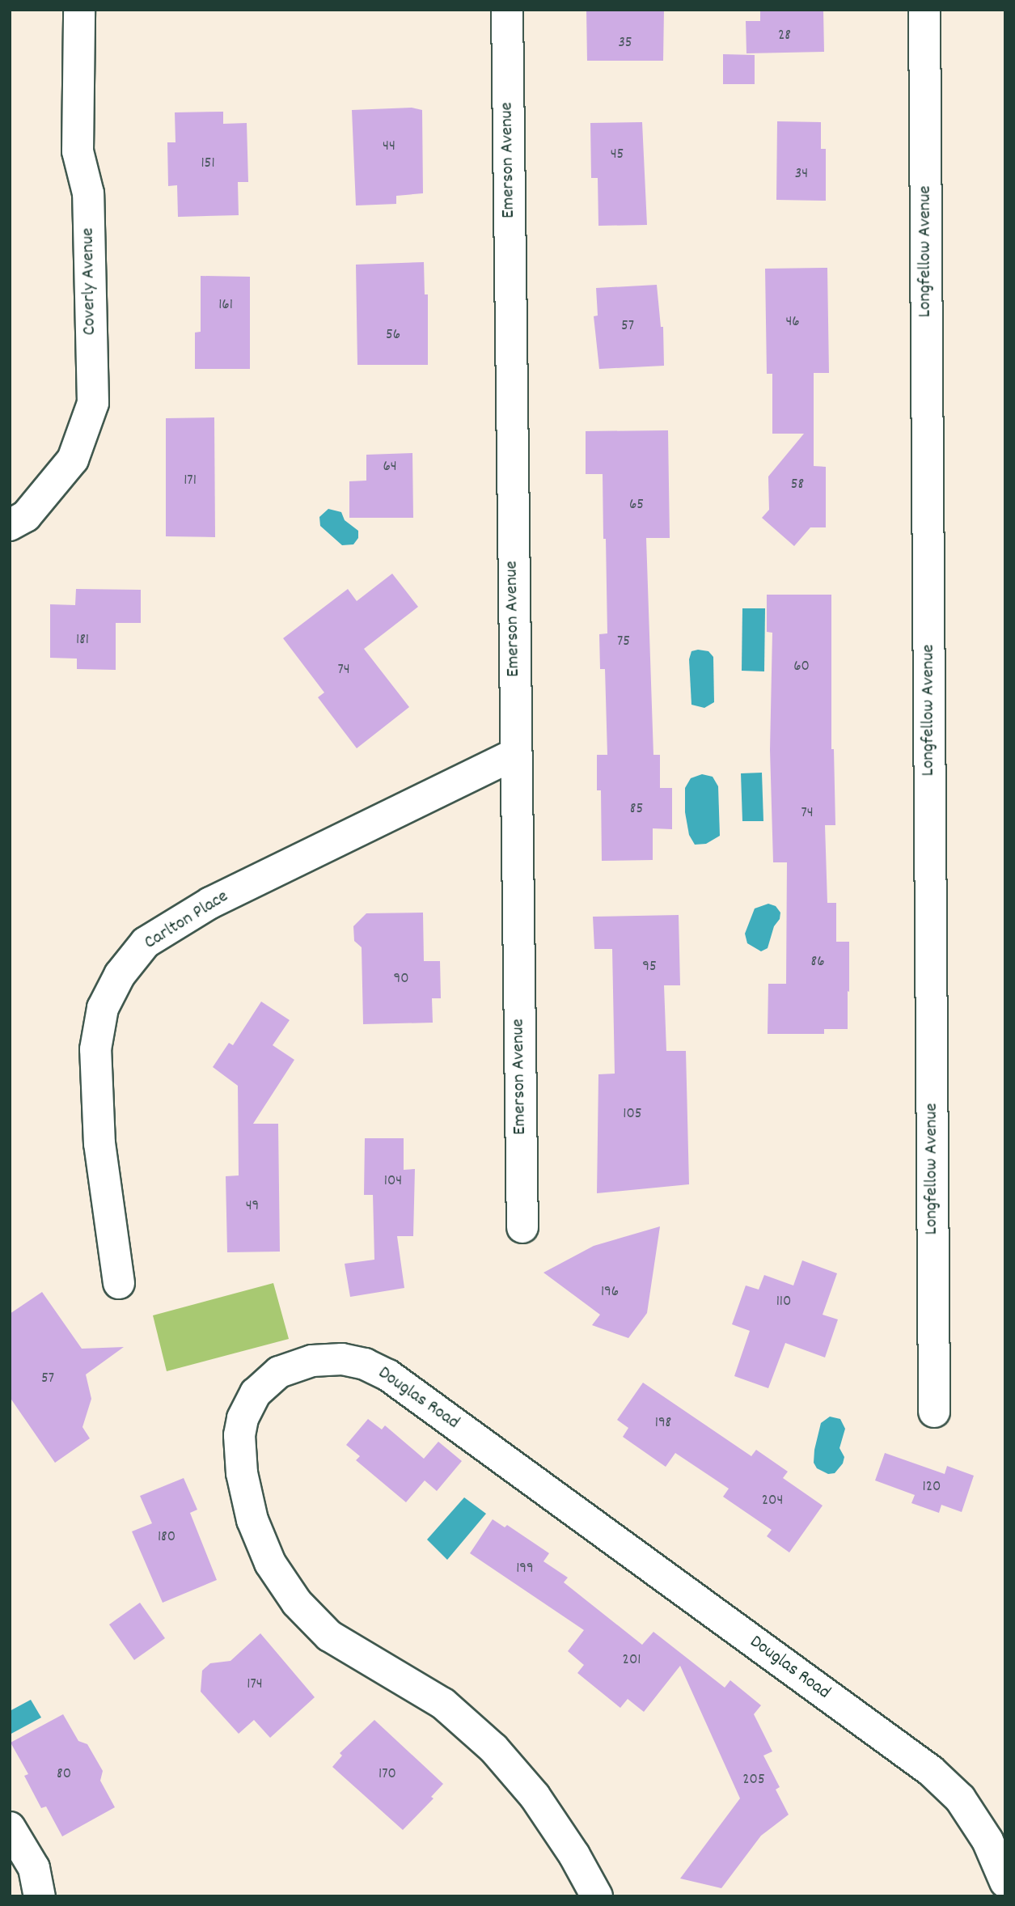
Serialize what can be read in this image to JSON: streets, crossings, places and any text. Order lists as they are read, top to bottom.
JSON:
{
  "streets": {
    "street": [
      "Emerson Avenue",
      "Longfellow Avenue",
      "Coverly Avenue",
      "Carlton Place",
      "Douglas Road"
    ]
  },
  "crossings": [
    ["Emerson Avenue", "Carlton Place"]
  ],
  "house_numbers": [
    "28",
    "35",
    "44",
    "45",
    "151",
    "34",
    "161",
    "46",
    "57",
    "56",
    "64",
    "171",
    "58",
    "65",
    "181",
    "75",
    "60",
    "74",
    "85",
    "74",
    "86",
    "95",
    "90",
    "105",
    "104",
    "49",
    "196",
    "110",
    "57",
    "198",
    "120",
    "204",
    "180",
    "199",
    "201",
    "174",
    "80",
    "170",
    "205"
  ]
}
